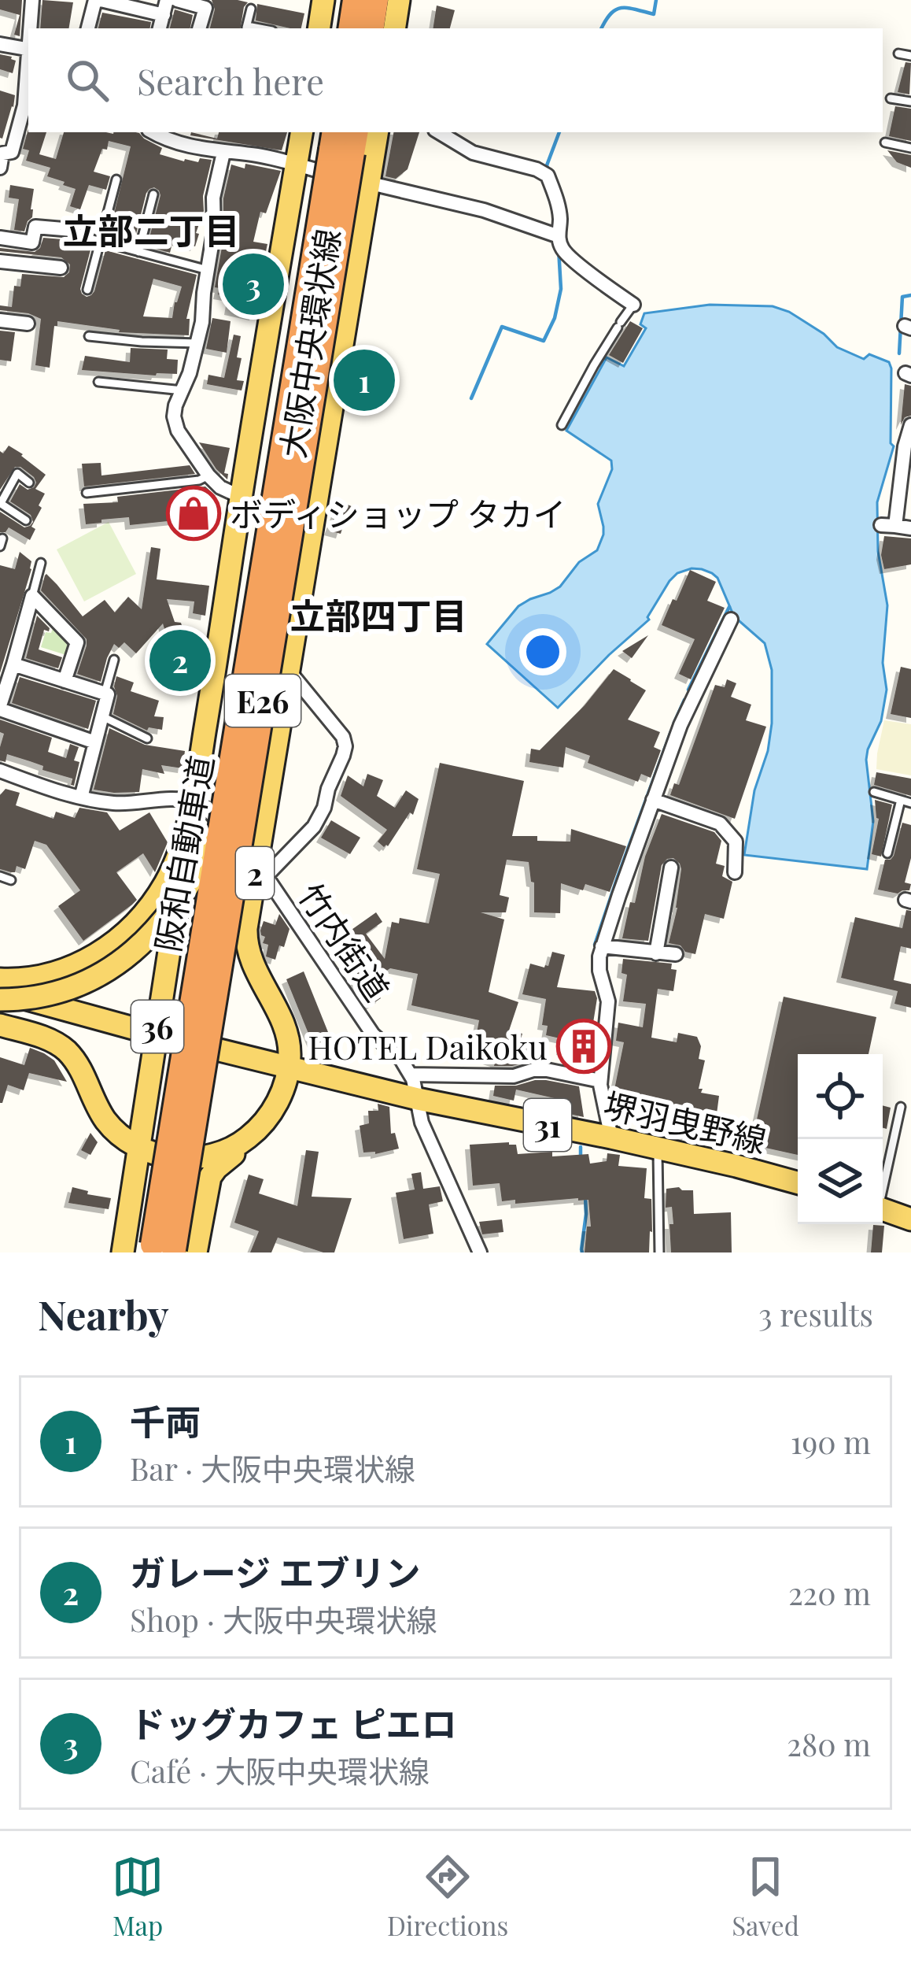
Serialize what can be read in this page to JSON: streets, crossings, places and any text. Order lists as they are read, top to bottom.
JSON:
{
  "streets": {
    "highway": ["E26", "阪和自動車道"],
    "main road": [
      "大阪中央環状線",
      "2",
      "36",
      "堺羽曳野線",
      "31"
    ],
    "street": ["竹内街道"]
  },
  "crossings": [
    ["大阪中央環状線", "竹内街道"],
    ["大阪中央環状線", "36"],
    ["大阪中央環状線", "堺羽曳野線"],
    ["竹内街道", "36"],
    ["竹内街道", "堺羽曳野線"],
    ["36", "堺羽曳野線"]
  ],
  "districts": ["立部二丁目", "立部四丁目"],
  "places": {
    "shop": ["ボディショップ タカイ"],
    "building": ["HOTEL Daikoku"]
  },
  "page": {
    "search": "Search here",
    "pins": ["3", "1", "2"],
    "heading": ["Nearby", "3 results"],
    "list": [
      {
        "mark": "1",
        "name": "千両",
        "note": "Bar · 大阪中央環状線",
        "value": "190 m"
      },
      {
        "mark": "2",
        "name": "ガレージ エブリン",
        "note": "Shop · 大阪中央環状線",
        "value": "220 m"
      },
      {
        "mark": "3",
        "name": "ドッグカフェ ピエロ",
        "note": "Café · 大阪中央環状線",
        "value": "280 m"
      }
    ],
    "nav": ["Map", "Directions", "Saved"]
  }
}
